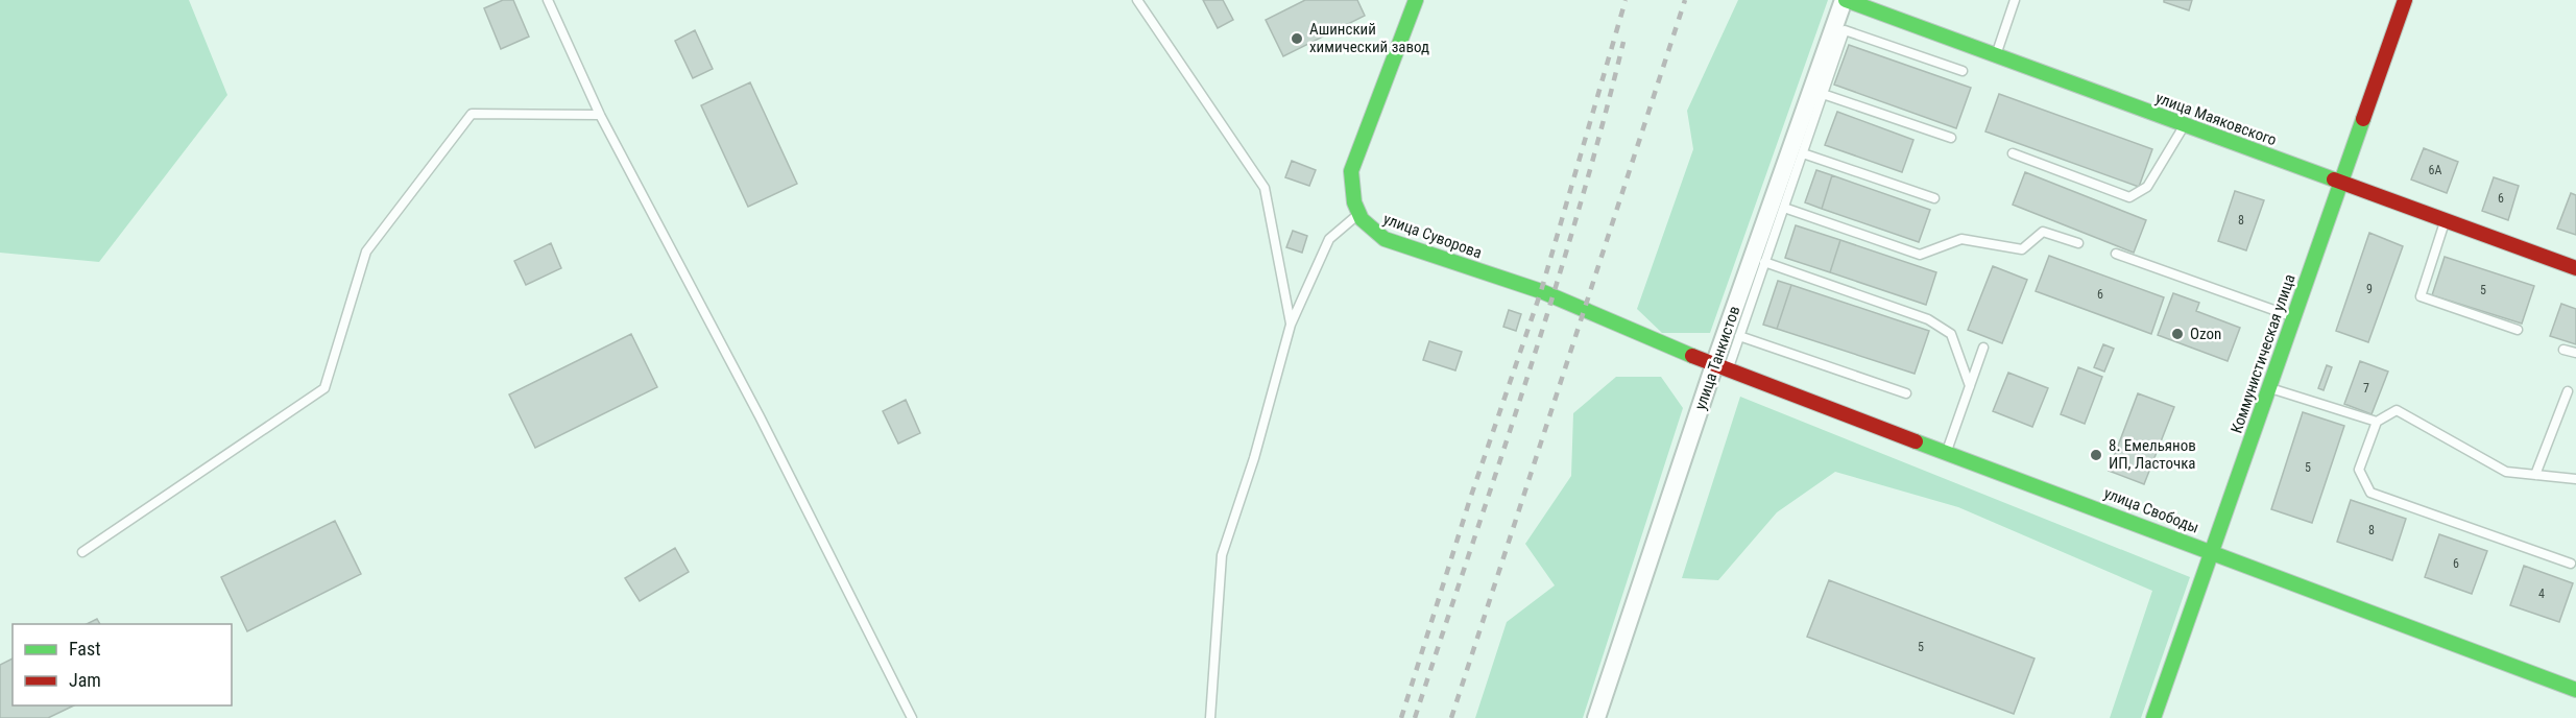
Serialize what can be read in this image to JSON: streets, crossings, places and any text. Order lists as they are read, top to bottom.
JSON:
{
  "streets": {
    "street": [
      "улица Маяковского",
      "улица Суворова",
      "Коммунистическая улица",
      "улица Танкистов",
      "улица Свободы"
    ]
  },
  "crossings": [
    ["улица Маяковского", "Коммунистическая улица"],
    ["улица Маяковского", "улица Танкистов"],
    ["улица Суворова", "улица Танкистов"],
    ["улица Суворова", "улица Свободы"],
    ["Коммунистическая улица", "улица Свободы"],
    ["улица Танкистов", "улица Свободы"]
  ],
  "places": ["Ашинский химический завод", "Ozon", "8. Емельянов ИП, Ласточка"],
  "house_numbers": [
    "6А",
    "6",
    "8",
    "9",
    "5",
    "6",
    "7",
    "5",
    "8",
    "6",
    "4",
    "5"
  ],
  "legend": ["Fast", "Jam"]
}
